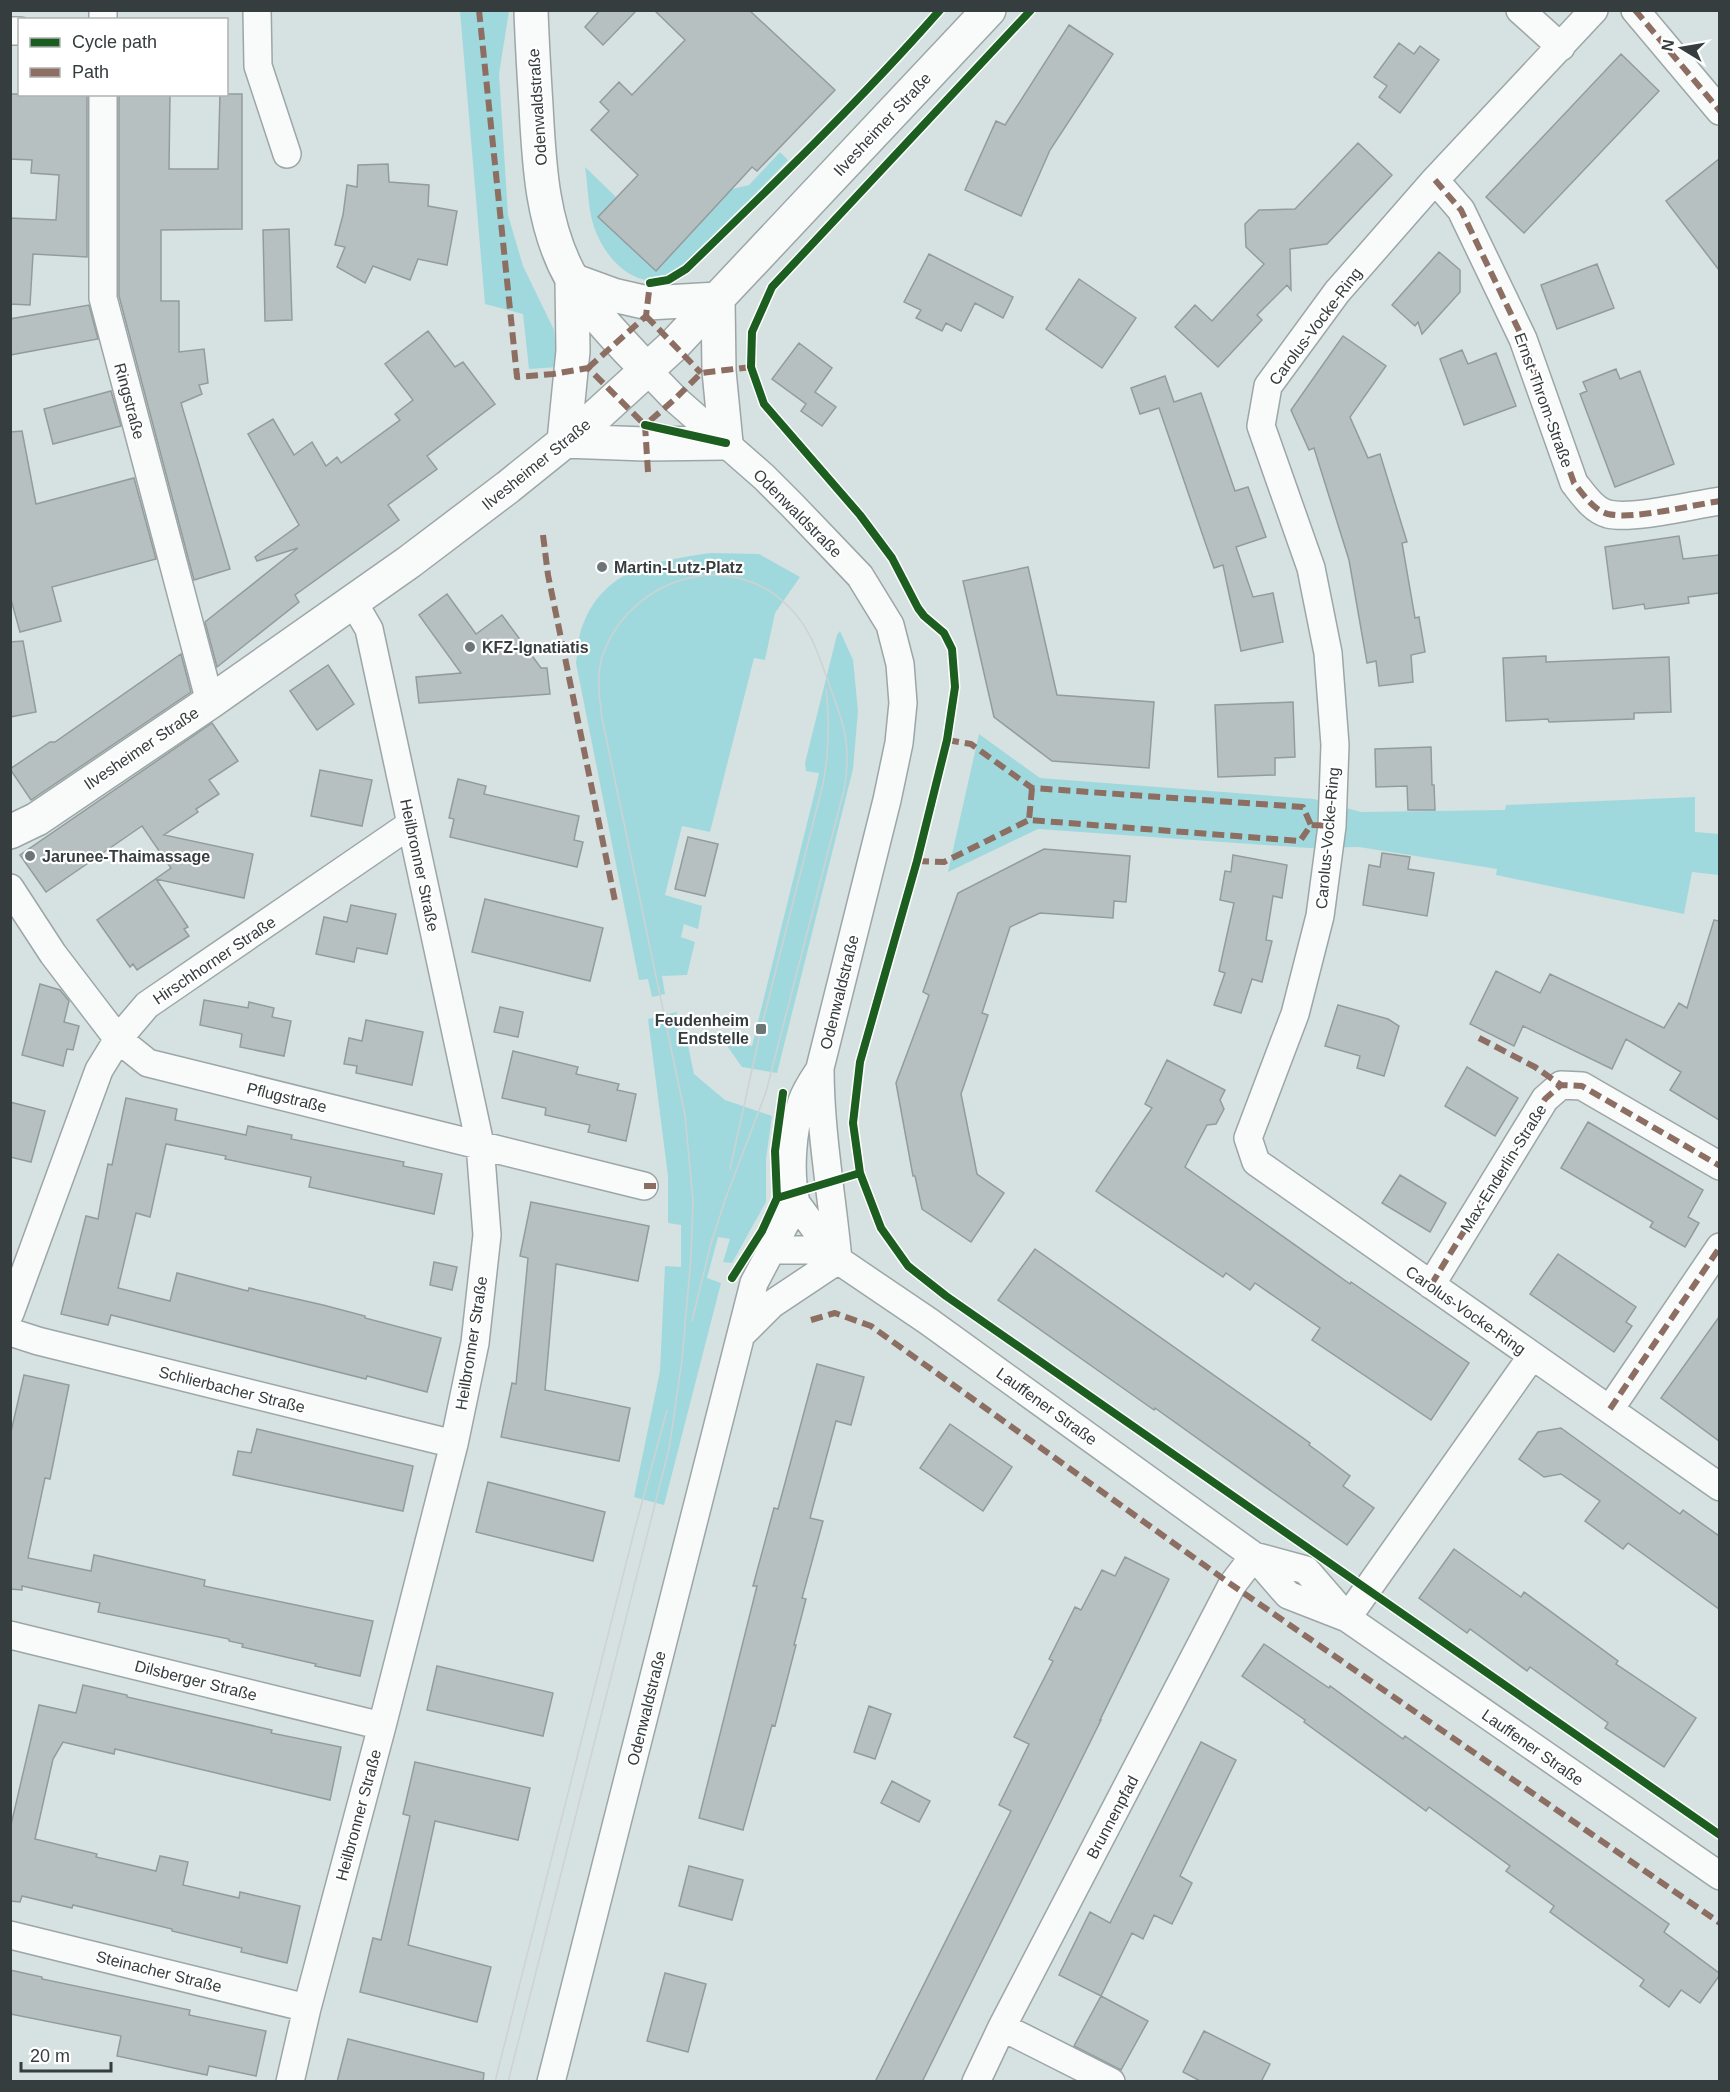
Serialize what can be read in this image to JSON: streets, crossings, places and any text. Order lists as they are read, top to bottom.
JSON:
{
  "streets": {
    "street": [
      "Odenwaldstraße",
      "Ilvesheimer Straße",
      "Carolus-Vocke-Ring",
      "Ernst-Throm-Straße",
      "Ringstraße",
      "Heilbronner Straße",
      "Hirschhorner Straße",
      "Pflugstraße",
      "Max-Enderlin-Straße",
      "Schlierbacher Straße",
      "Lauffener Straße",
      "Dilsberger Straße",
      "Brunnenpfad",
      "Steinacher Straße"
    ]
  },
  "crossings": [
    ["Odenwaldstraße", "Ilvesheimer Straße"],
    ["Odenwaldstraße", "Lauffener Straße"],
    ["Ilvesheimer Straße", "Ringstraße"],
    ["Ilvesheimer Straße", "Heilbronner Straße"],
    ["Carolus-Vocke-Ring", "Ernst-Throm-Straße"],
    ["Carolus-Vocke-Ring", "Max-Enderlin-Straße"],
    ["Carolus-Vocke-Ring", "Lauffener Straße"],
    ["Heilbronner Straße", "Hirschhorner Straße"],
    ["Heilbronner Straße", "Pflugstraße"],
    ["Heilbronner Straße", "Schlierbacher Straße"],
    ["Heilbronner Straße", "Dilsberger Straße"],
    ["Heilbronner Straße", "Steinacher Straße"],
    ["Hirschhorner Straße", "Pflugstraße"],
    ["Lauffener Straße", "Brunnenpfad"]
  ],
  "places": {
    "other": ["Martin-Lutz-Platz", "KFZ-Ignatiatis", "Jarunee-Thaimassage"],
    "transit": ["Feudenheim Endstelle"]
  },
  "legend": ["Cycle path", "Path"],
  "scale_bar": "20 m",
  "north": "left"
}
